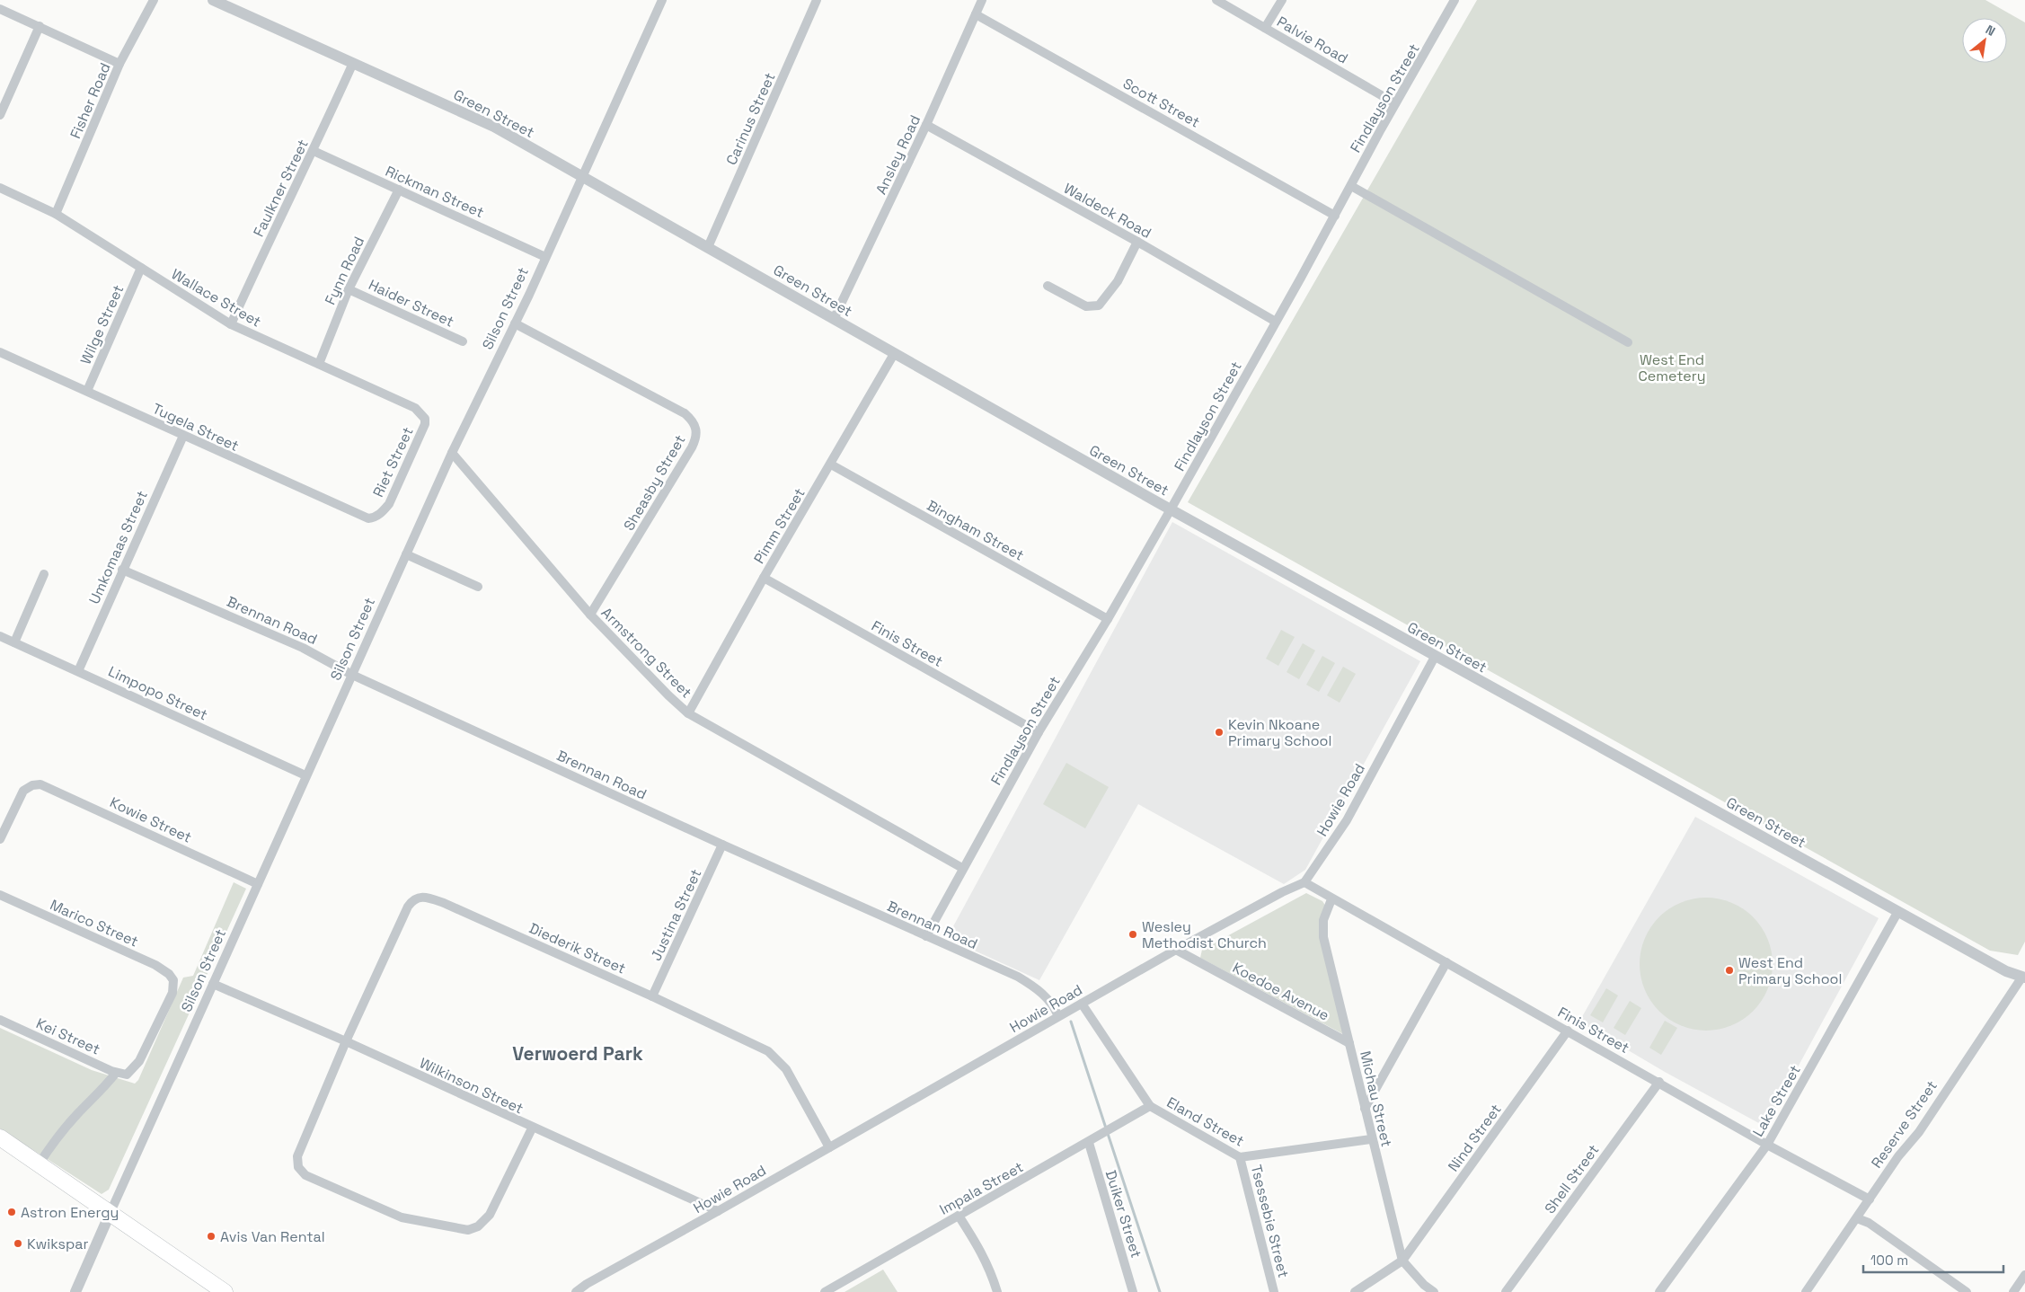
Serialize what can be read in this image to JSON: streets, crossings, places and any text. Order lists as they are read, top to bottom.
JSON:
{
  "streets": {
    "street": [
      "Palvie Road",
      "Findlayson Street",
      "Fisher Road",
      "Scott Street",
      "Green Street",
      "Carinus Street",
      "Ansley Road",
      "Faulkner Street",
      "Rickman Street",
      "Waldeck Road",
      "Fynn Road",
      "Wallace Street",
      "Haider Street",
      "Silson Street",
      "Wilge Street",
      "Tugela Street",
      "Riet Street",
      "Sheasby Street",
      "Pimm Street",
      "Bingham Street",
      "Umkomaas Street",
      "Brennan Road",
      "Finis Street",
      "Armstrong Street",
      "Limpopo Street",
      "Howie Road",
      "Kowie Street",
      "Justina Street",
      "Marico Street",
      "Diederik Street",
      "Koedoe Avenue",
      "Kei Street",
      "Wilkinson Street",
      "Michau Street",
      "Lake Street",
      "Eland Street",
      "Reserve Street",
      "Nind Street",
      "Shell Street",
      "Impala Street",
      "Duiker Street",
      "Tsessebie Street"
    ]
  },
  "crossings": [
    ["Palvie Road", "Findlayson Street"],
    ["Findlayson Street", "Scott Street"],
    ["Findlayson Street", "Green Street"],
    ["Findlayson Street", "Waldeck Road"],
    ["Findlayson Street", "Bingham Street"],
    ["Findlayson Street", "Brennan Road"],
    ["Findlayson Street", "Finis Street"],
    ["Findlayson Street", "Armstrong Street"],
    ["Fisher Road", "Wallace Street"],
    ["Scott Street", "Ansley Road"],
    ["Green Street", "Carinus Street"],
    ["Green Street", "Ansley Road"],
    ["Green Street", "Faulkner Street"],
    ["Green Street", "Silson Street"],
    ["Green Street", "Pimm Street"],
    ["Green Street", "Howie Road"],
    ["Green Street", "Lake Street"],
    ["Green Street", "Reserve Street"],
    ["Ansley Road", "Waldeck Road"],
    ["Faulkner Street", "Rickman Street"],
    ["Faulkner Street", "Wallace Street"],
    ["Rickman Street", "Fynn Road"],
    ["Rickman Street", "Silson Street"],
    ["Fynn Road", "Wallace Street"],
    ["Fynn Road", "Haider Street"],
    ["Wallace Street", "Wilge Street"],
    ["Wallace Street", "Riet Street"],
    ["Silson Street", "Sheasby Street"],
    ["Silson Street", "Brennan Road"],
    ["Silson Street", "Armstrong Street"],
    ["Silson Street", "Limpopo Street"],
    ["Silson Street", "Kowie Street"],
    ["Silson Street", "Wilkinson Street"],
    ["Wilge Street", "Tugela Street"],
    ["Tugela Street", "Riet Street"],
    ["Tugela Street", "Umkomaas Street"],
    ["Sheasby Street", "Armstrong Street"],
    ["Pimm Street", "Bingham Street"],
    ["Pimm Street", "Finis Street"],
    ["Pimm Street", "Armstrong Street"],
    ["Umkomaas Street", "Brennan Road"],
    ["Umkomaas Street", "Limpopo Street"],
    ["Brennan Road", "Howie Road"],
    ["Brennan Road", "Justina Street"],
    ["Finis Street", "Howie Road"],
    ["Finis Street", "Michau Street"],
    ["Finis Street", "Lake Street"],
    ["Finis Street", "Reserve Street"],
    ["Finis Street", "Nind Street"],
    ["Finis Street", "Shell Street"],
    ["Howie Road", "Diederik Street"],
    ["Howie Road", "Koedoe Avenue"],
    ["Howie Road", "Wilkinson Street"],
    ["Howie Road", "Eland Street"],
    ["Justina Street", "Diederik Street"],
    ["Marico Street", "Kei Street"],
    ["Diederik Street", "Wilkinson Street"],
    ["Koedoe Avenue", "Michau Street"],
    ["Michau Street", "Eland Street"],
    ["Michau Street", "Nind Street"],
    ["Eland Street", "Impala Street"],
    ["Eland Street", "Tsessebie Street"],
    ["Impala Street", "Duiker Street"]
  ],
  "districts": ["Verwoerd Park"],
  "parks": ["West End Cemetery"],
  "places": [
    "Kevin Nkoane Primary School",
    "Wesley Methodist Church",
    "West End Primary School",
    "Astron Energy",
    "Avis Van Rental",
    "Kwikspar"
  ],
  "scale_bar": "100 m",
  "north": "top right"
}
